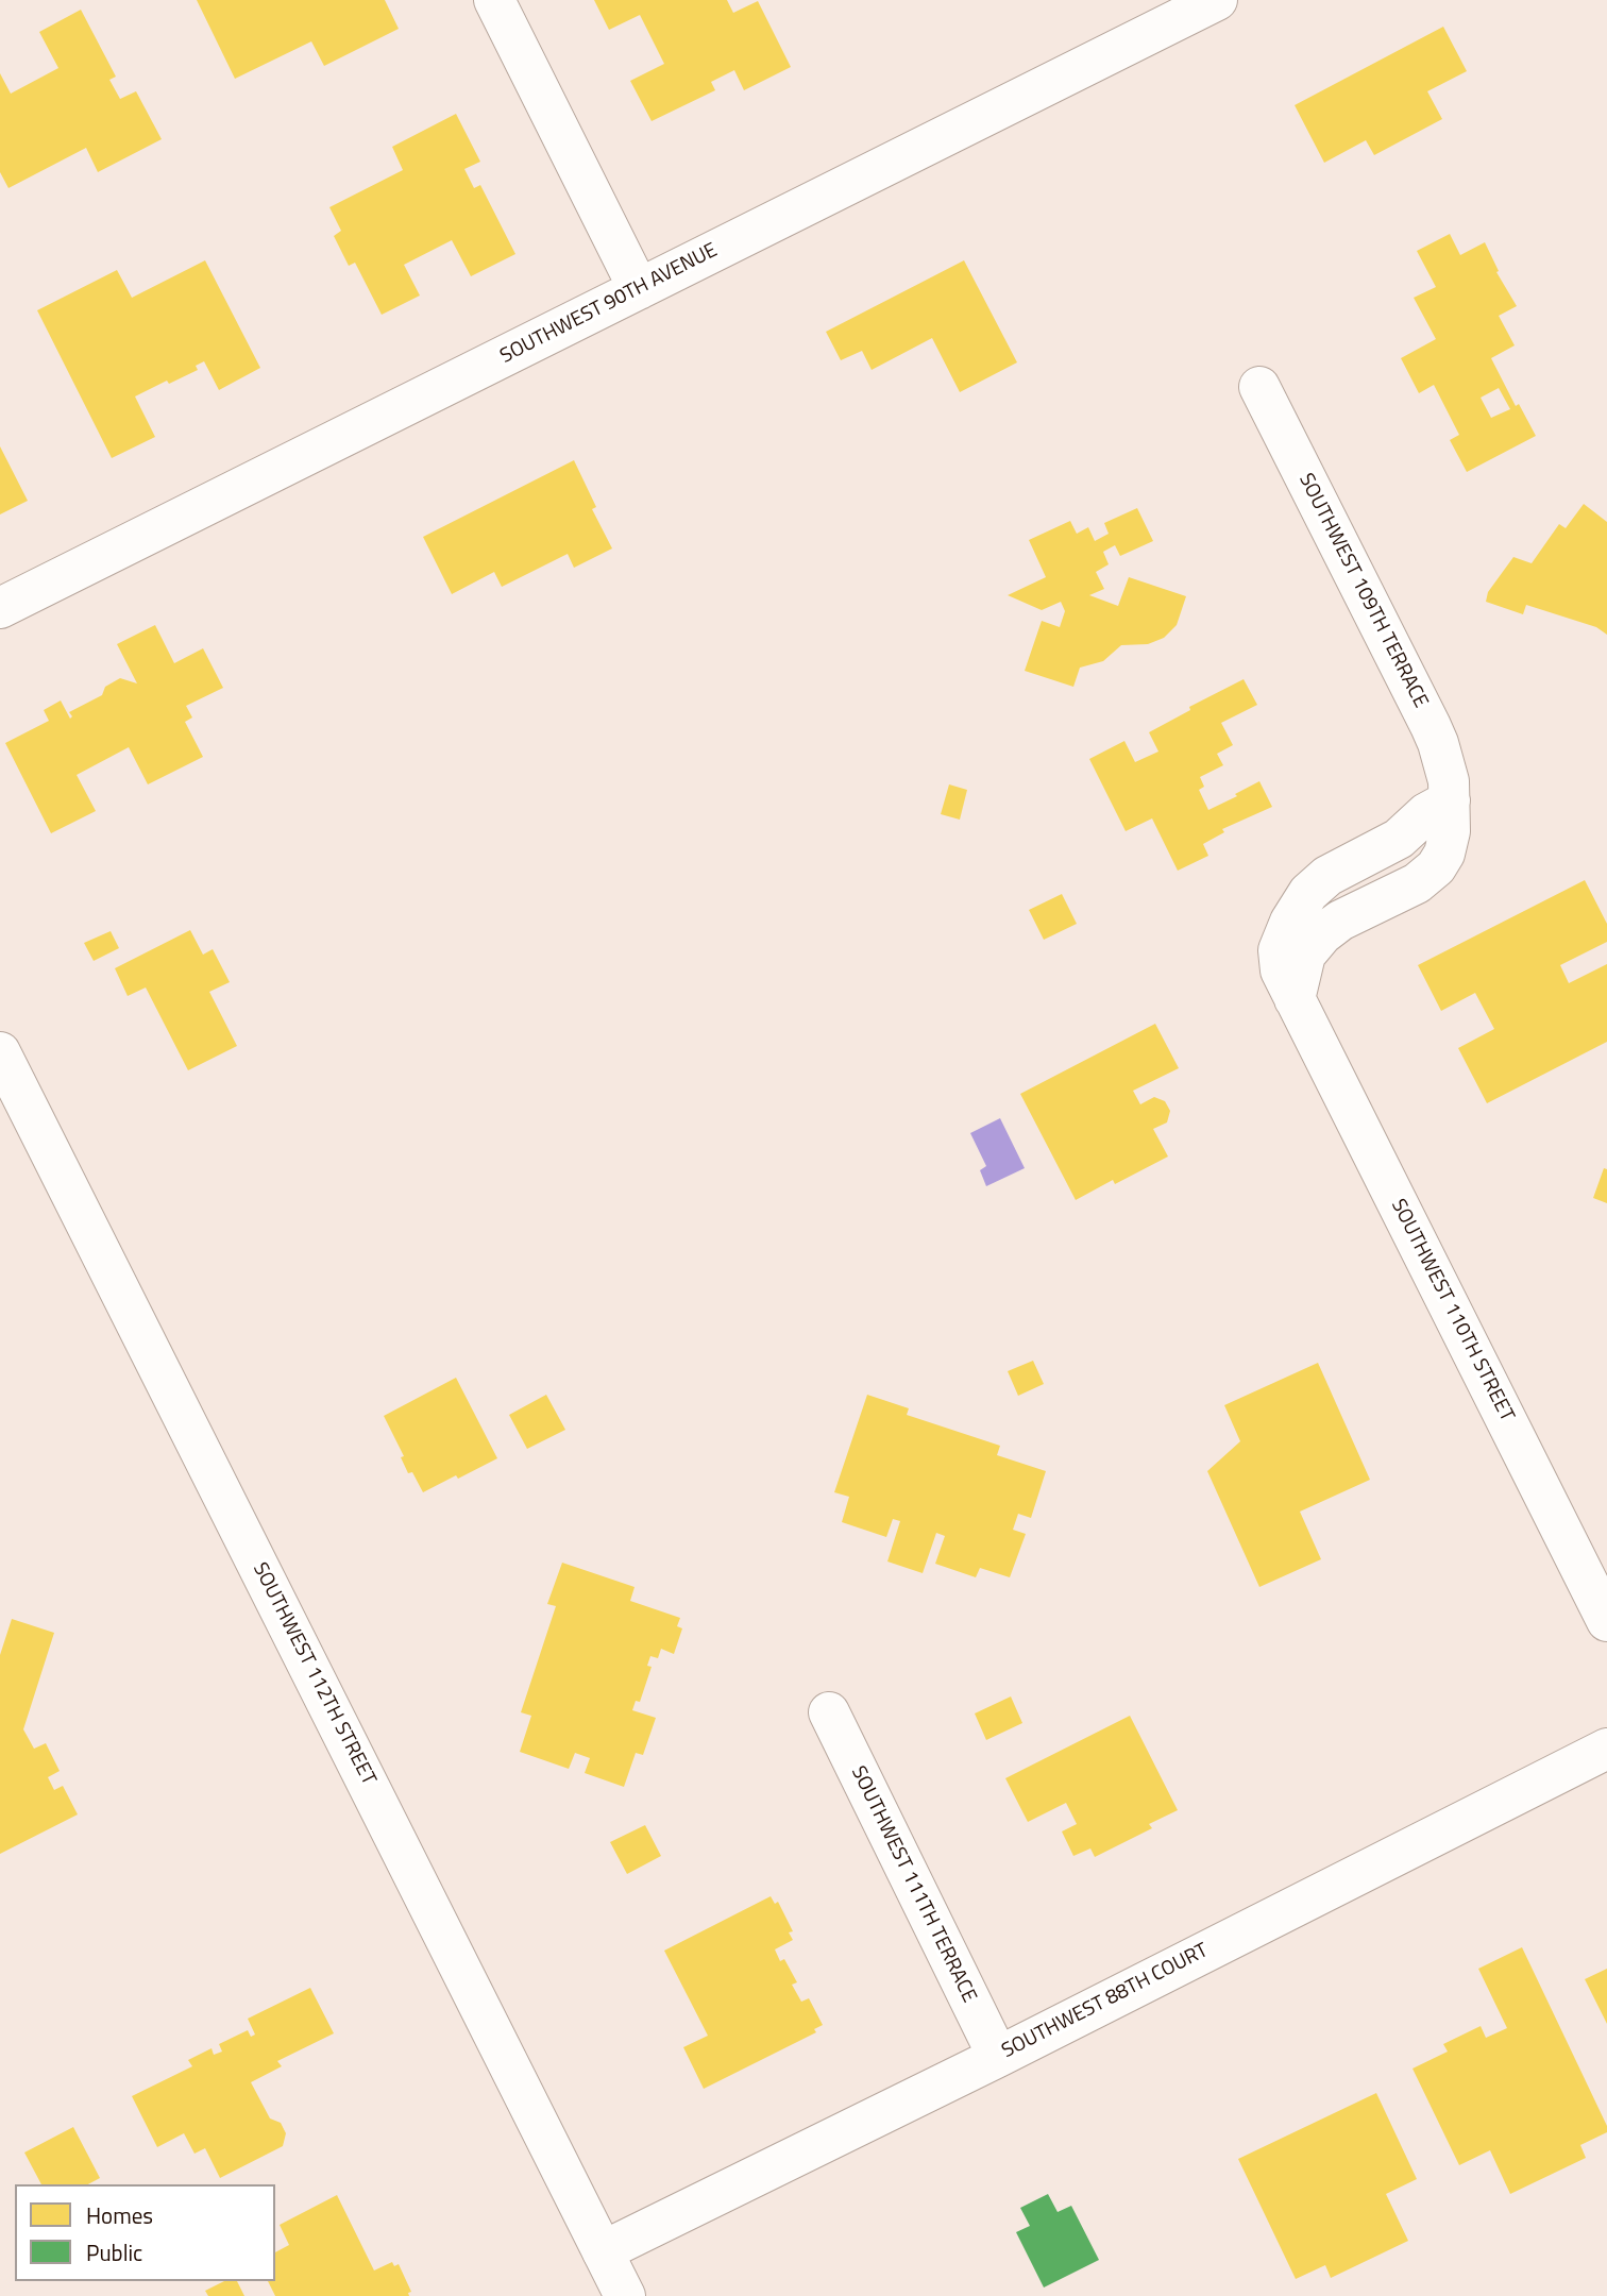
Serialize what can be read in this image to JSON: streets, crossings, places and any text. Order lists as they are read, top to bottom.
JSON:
{
  "streets": {
    "street": [
      "SOUTHWEST 90TH AVENUE",
      "SOUTHWEST 109TH TERRACE",
      "SOUTHWEST 110TH STREET",
      "SOUTHWEST 112TH STREET",
      "SOUTHWEST 111TH TERRACE",
      "SOUTHWEST 88TH COURT"
    ]
  },
  "crossings": [
    ["SOUTHWEST 109TH TERRACE", "SOUTHWEST 110TH STREET"],
    ["SOUTHWEST 112TH STREET", "SOUTHWEST 88TH COURT"],
    ["SOUTHWEST 111TH TERRACE", "SOUTHWEST 88TH COURT"]
  ],
  "legend": ["Homes", "Public"]
}
